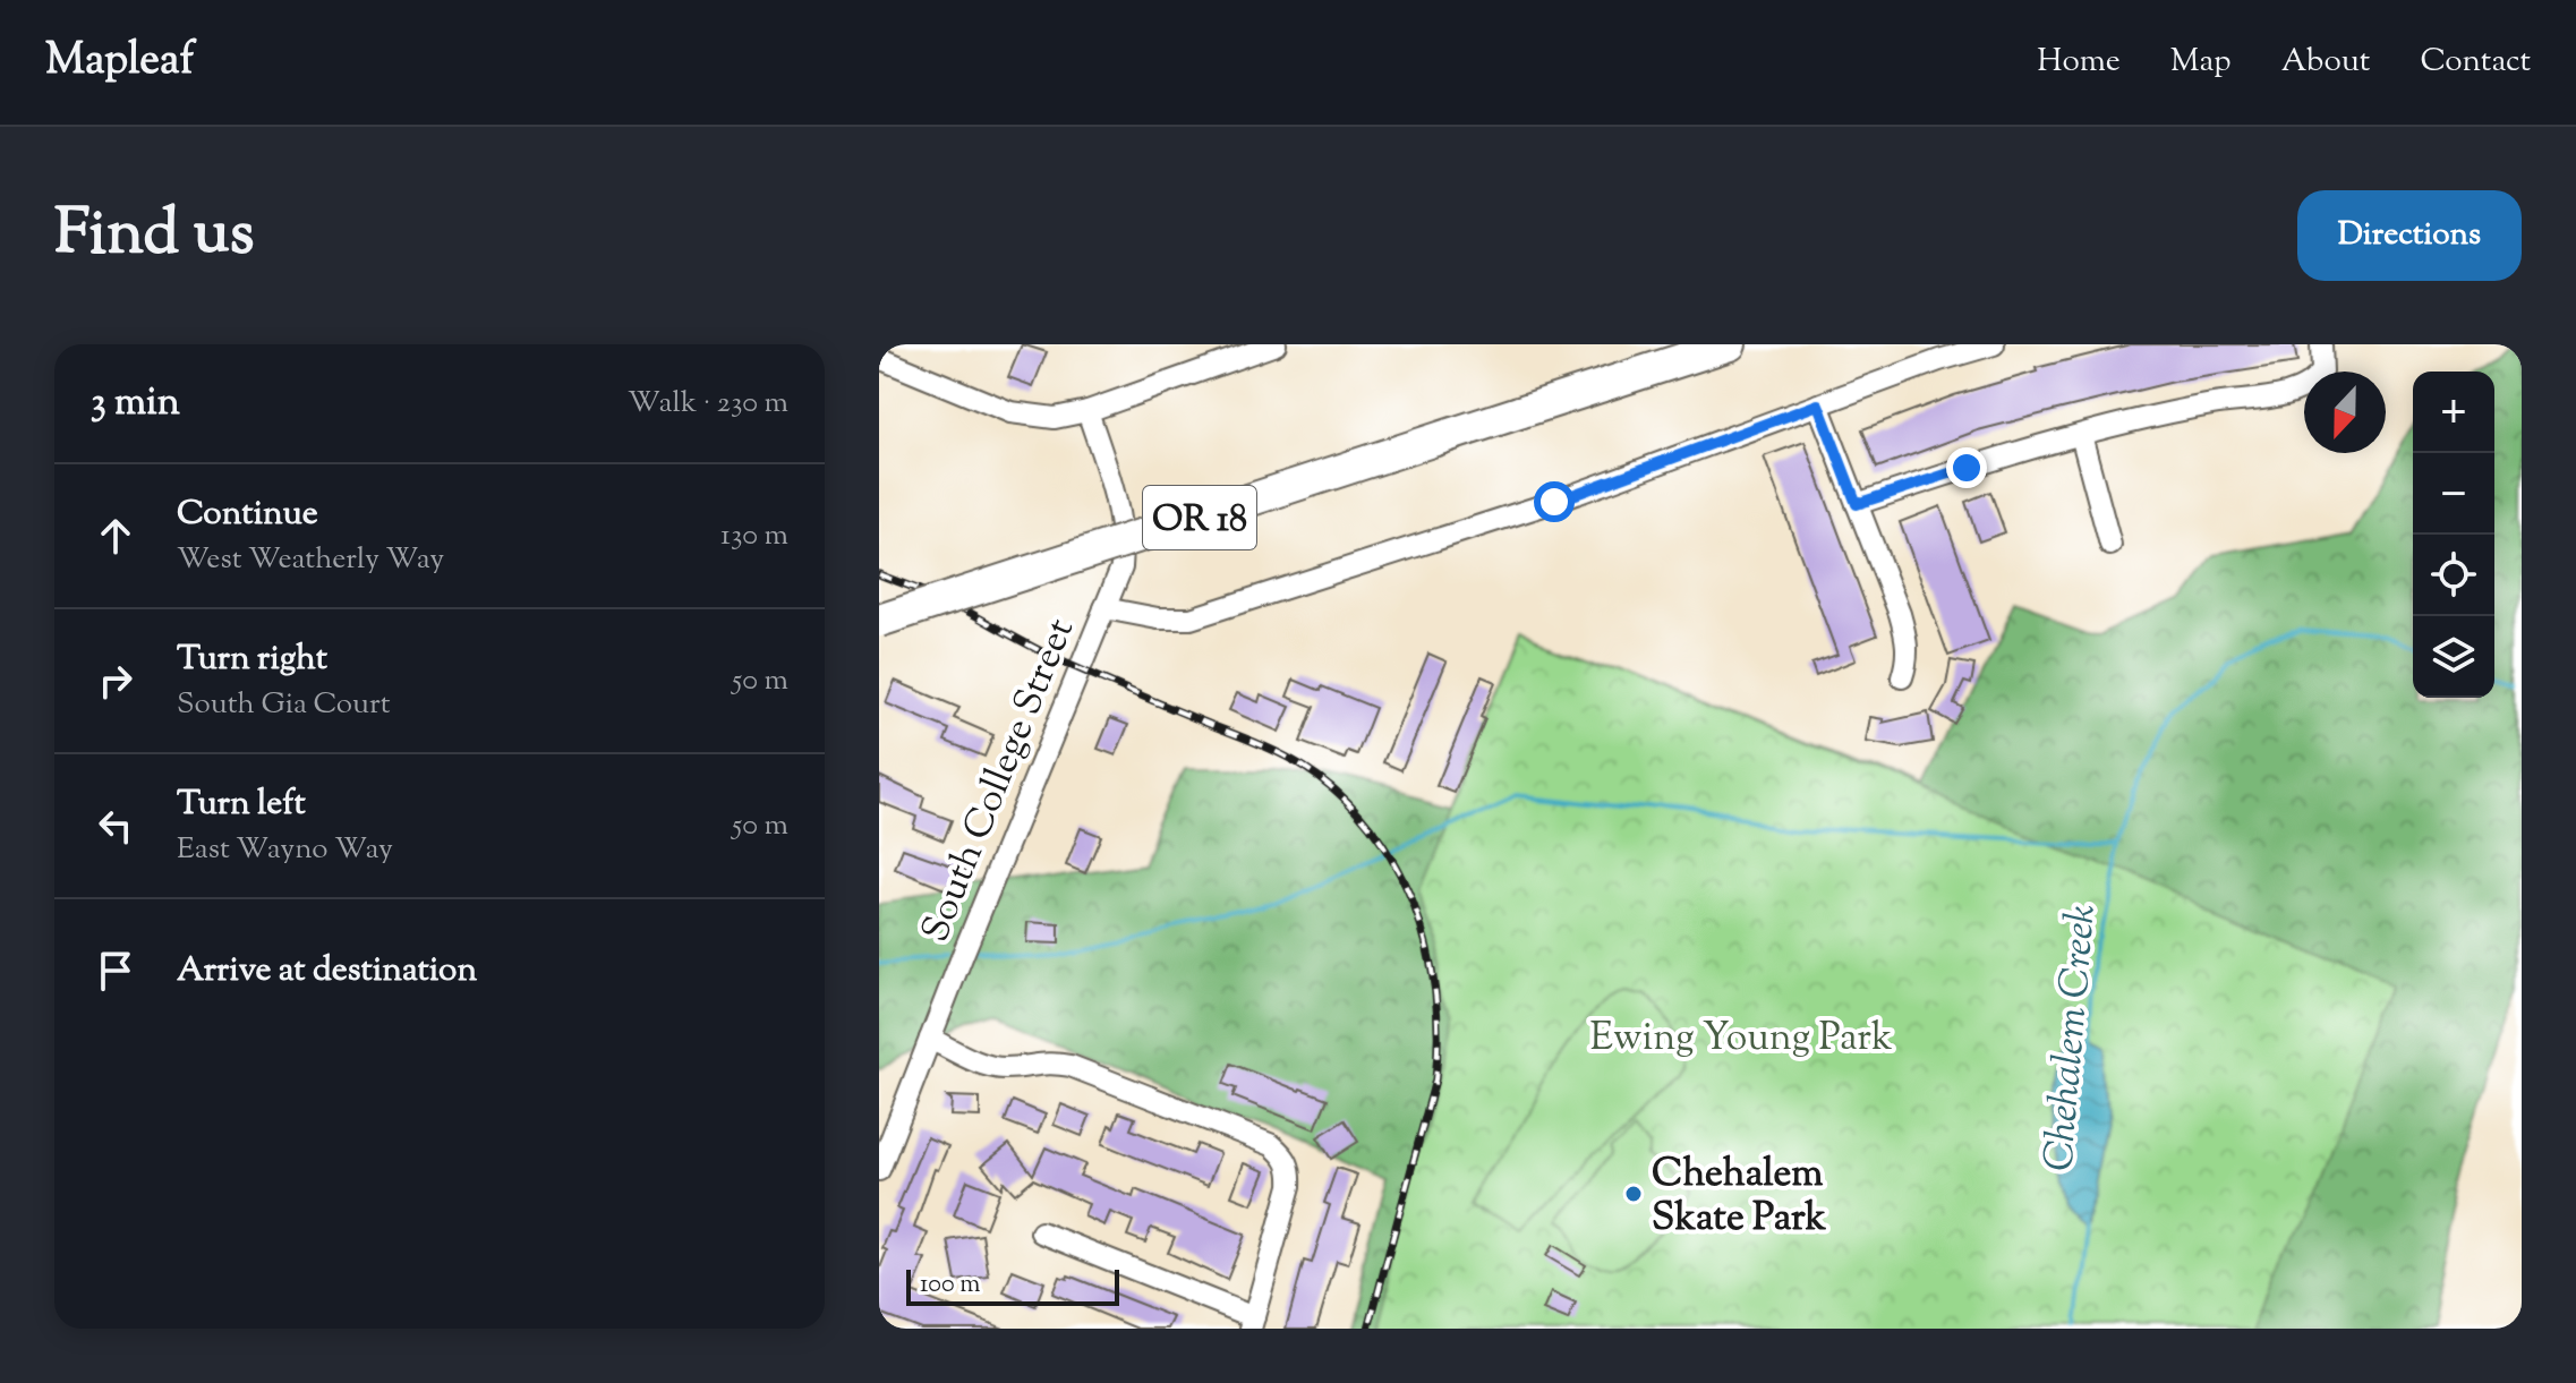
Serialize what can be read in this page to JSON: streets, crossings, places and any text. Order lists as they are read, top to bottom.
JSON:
{
  "streets": {
    "highway": ["OR 18"],
    "street": ["South College Street"]
  },
  "water": ["Chehalem Creek"],
  "parks": ["Ewing Young Park"],
  "places": ["Chehalem Skate Park"],
  "scale_bar": "100 m",
  "north": "bottom",
  "page": {
    "header": "Mapleaf",
    "nav": [
      "Home",
      "Map",
      "About",
      "Contact"
    ],
    "title": "Find us",
    "buttons": "Directions",
    "heading": ["3 min", "Walk · 230 m"],
    "map_buttons": ["+", "−"],
    "list": [
      ["Continue", "West Weatherly Way", "130 m"],
      ["Turn right", "South Gia Court", "50 m"],
      ["Turn left", "East Wayno Way", "50 m"],
      "Arrive at destination"
    ],
    "scale": "100 m"
  }
}
